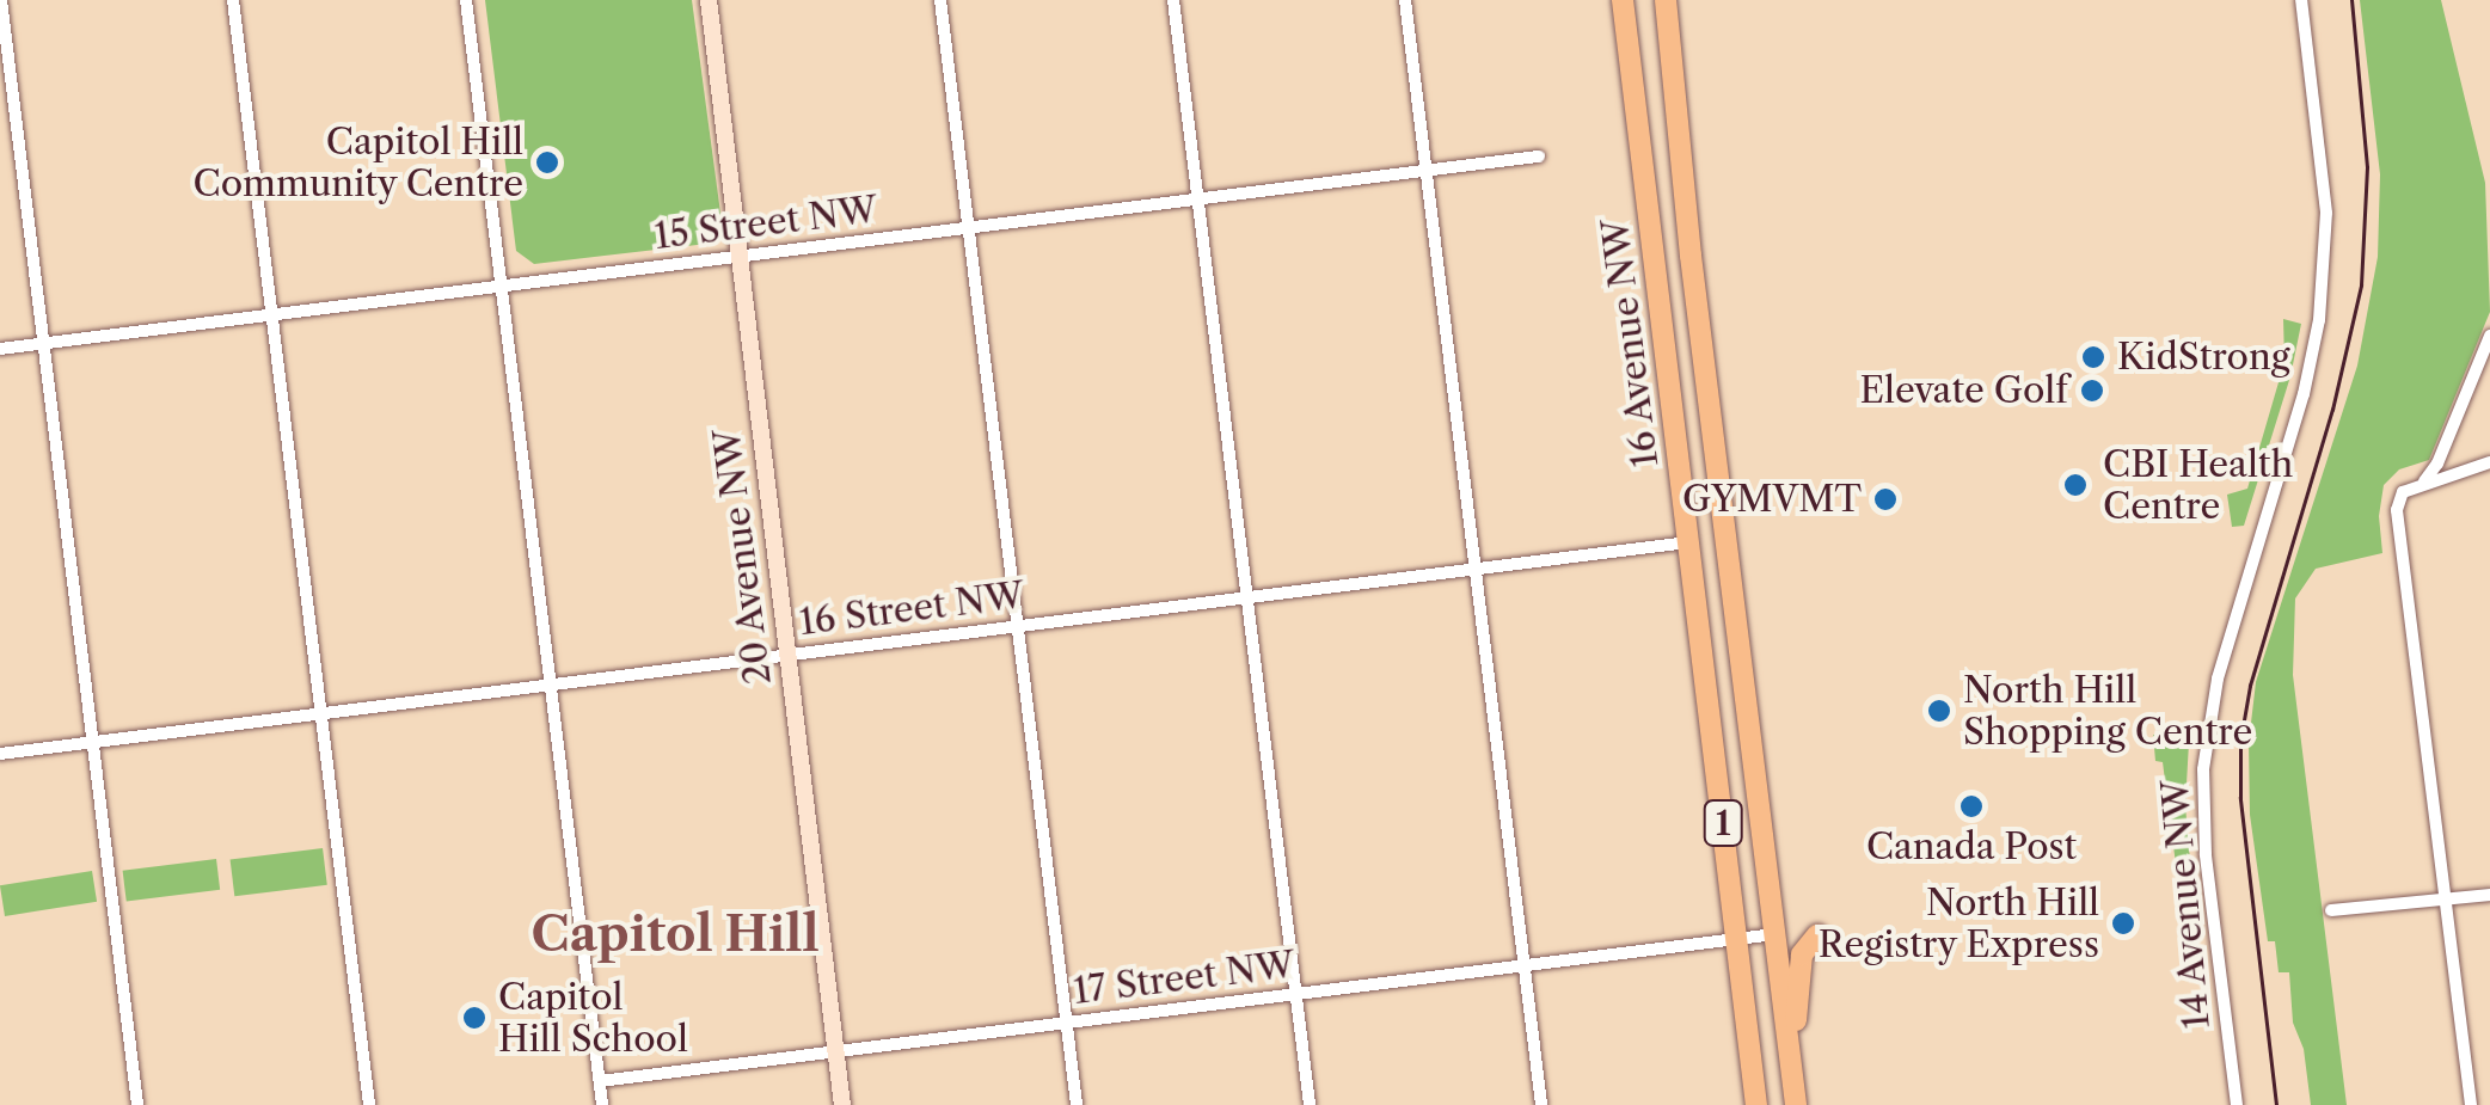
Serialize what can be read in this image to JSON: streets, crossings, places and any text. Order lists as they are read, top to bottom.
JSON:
{
  "streets": {
    "highway": ["16 Avenue NW", "1"],
    "street": [
      "15 Street NW",
      "20 Avenue NW",
      "16 Street NW",
      "14 Avenue NW",
      "17 Street NW"
    ]
  },
  "crossings": [
    ["15 Street NW", "20 Avenue NW"],
    ["16 Avenue NW", "16 Street NW"],
    ["16 Avenue NW", "17 Street NW"],
    ["20 Avenue NW", "16 Street NW"],
    ["20 Avenue NW", "17 Street NW"]
  ],
  "districts": ["Capitol Hill"],
  "places": [
    "Capitol Hill Community Centre",
    "KidStrong",
    "Elevate Golf",
    "CBI Health Centre",
    "GYMVMT",
    "North Hill Shopping Centre",
    "Canada Post",
    "North Hill Registry Express",
    "Capitol Hill School"
  ]
}
